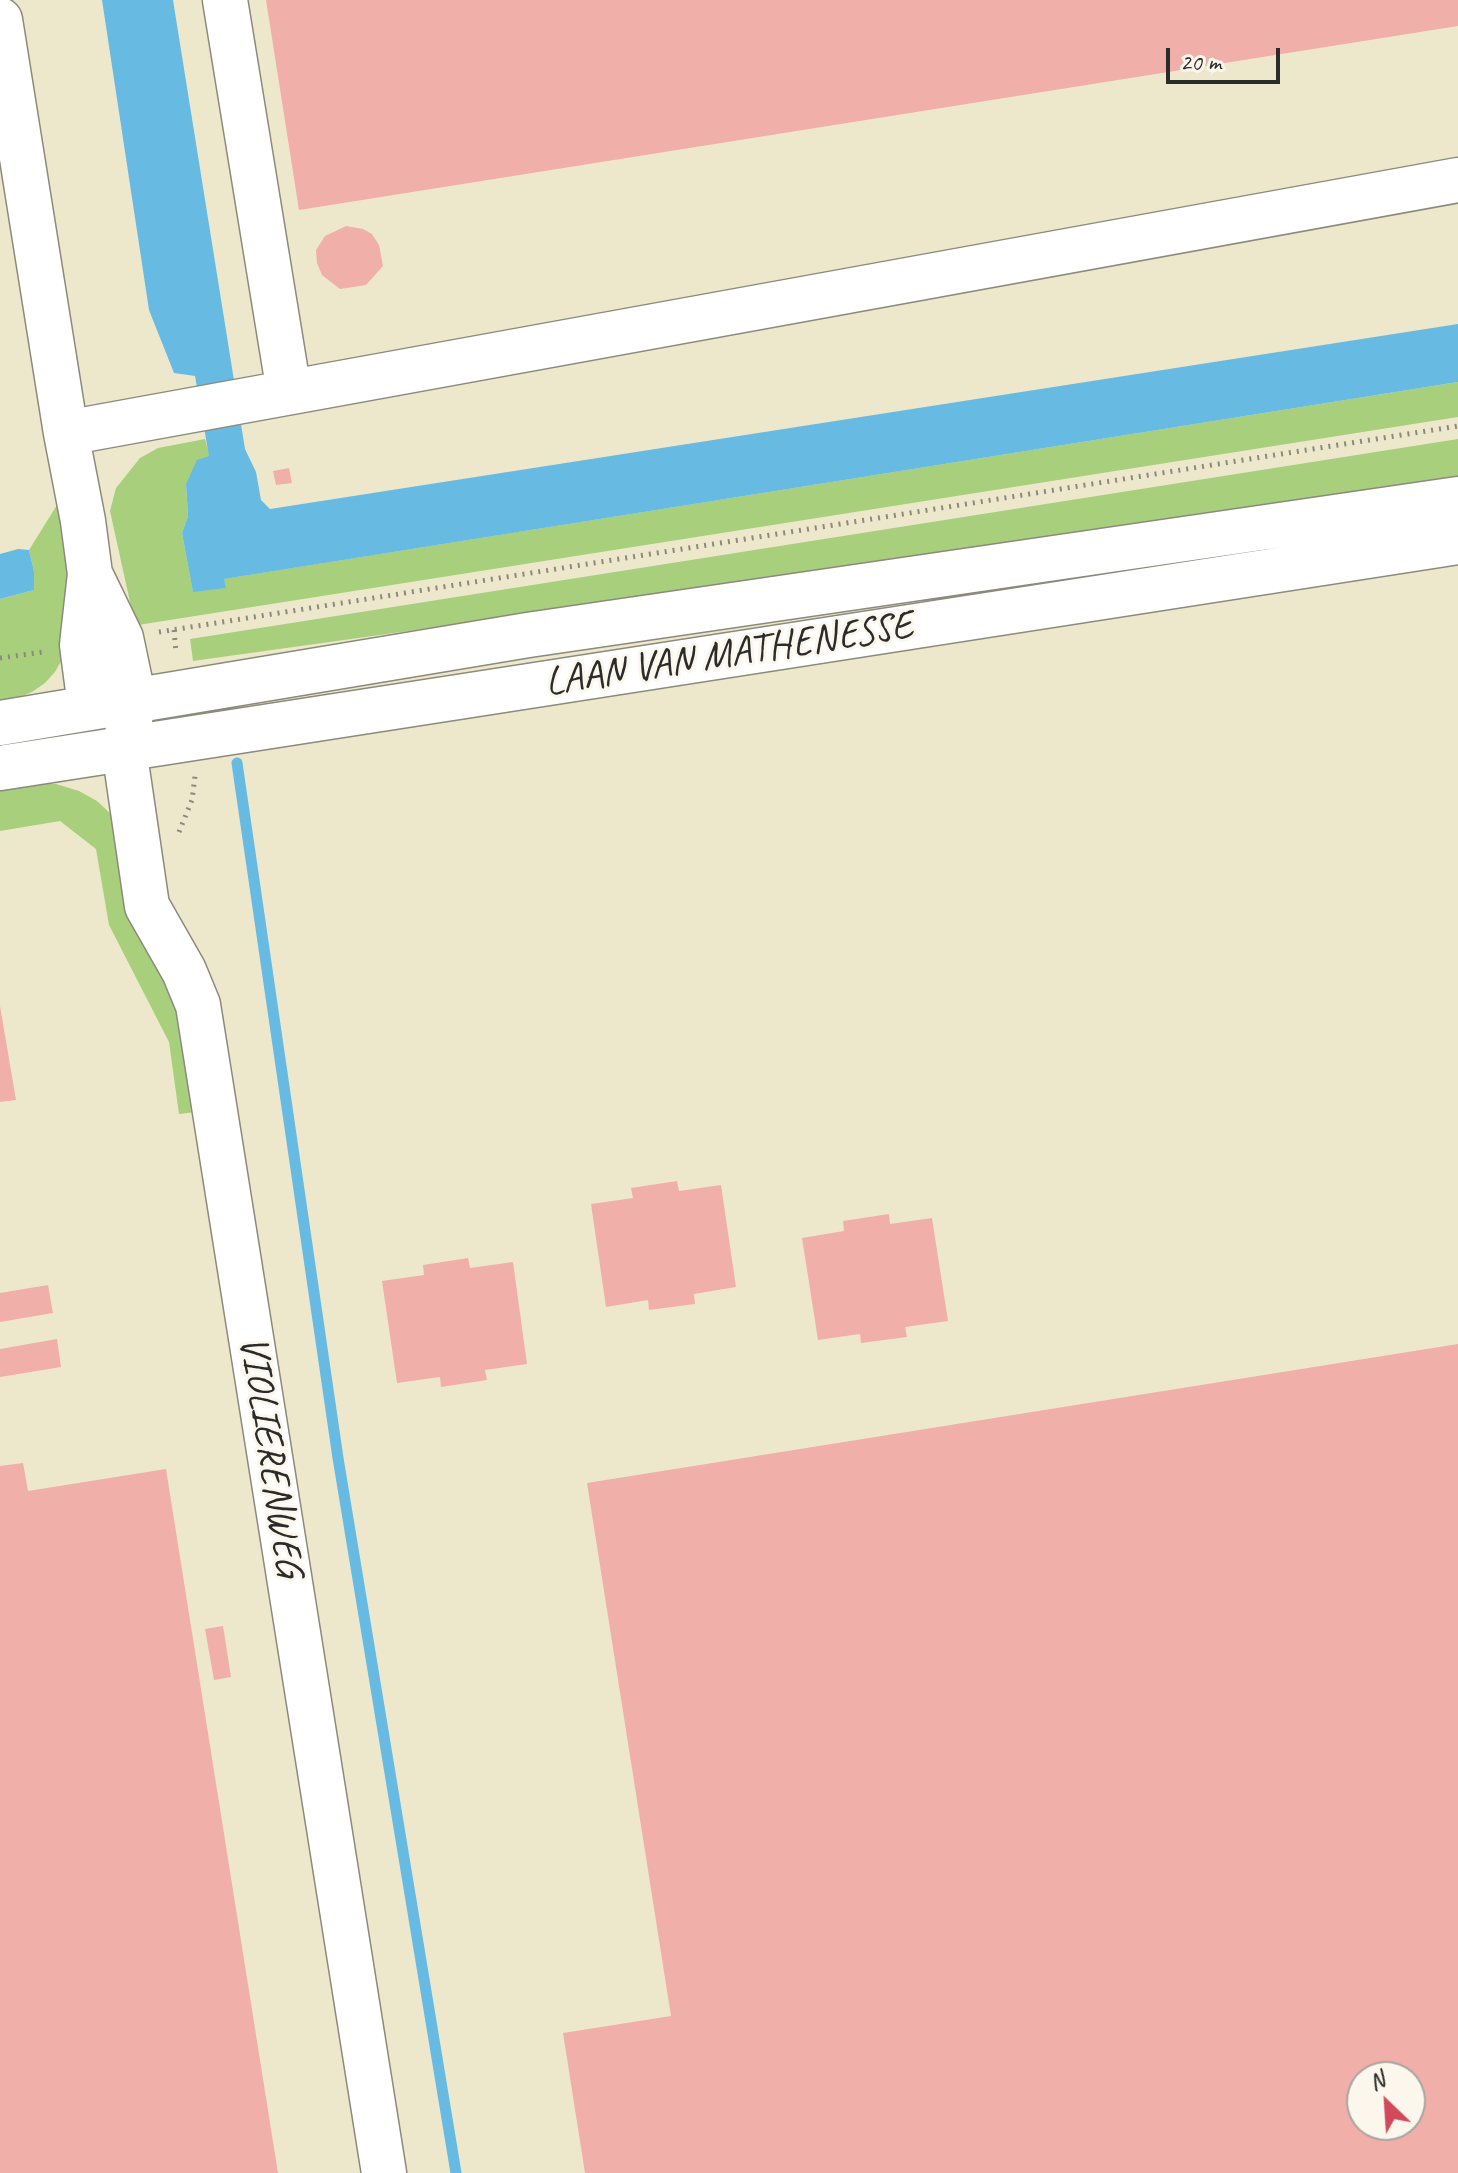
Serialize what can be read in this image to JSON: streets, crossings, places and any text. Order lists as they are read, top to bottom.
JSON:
{
  "streets": {
    "street": ["LAAN VAN MATHENESSE", "VIOLIERENWEG"]
  },
  "crossings": [
    ["LAAN VAN MATHENESSE", "VIOLIERENWEG"]
  ],
  "scale_bar": "20 m",
  "north": "top left"
}
